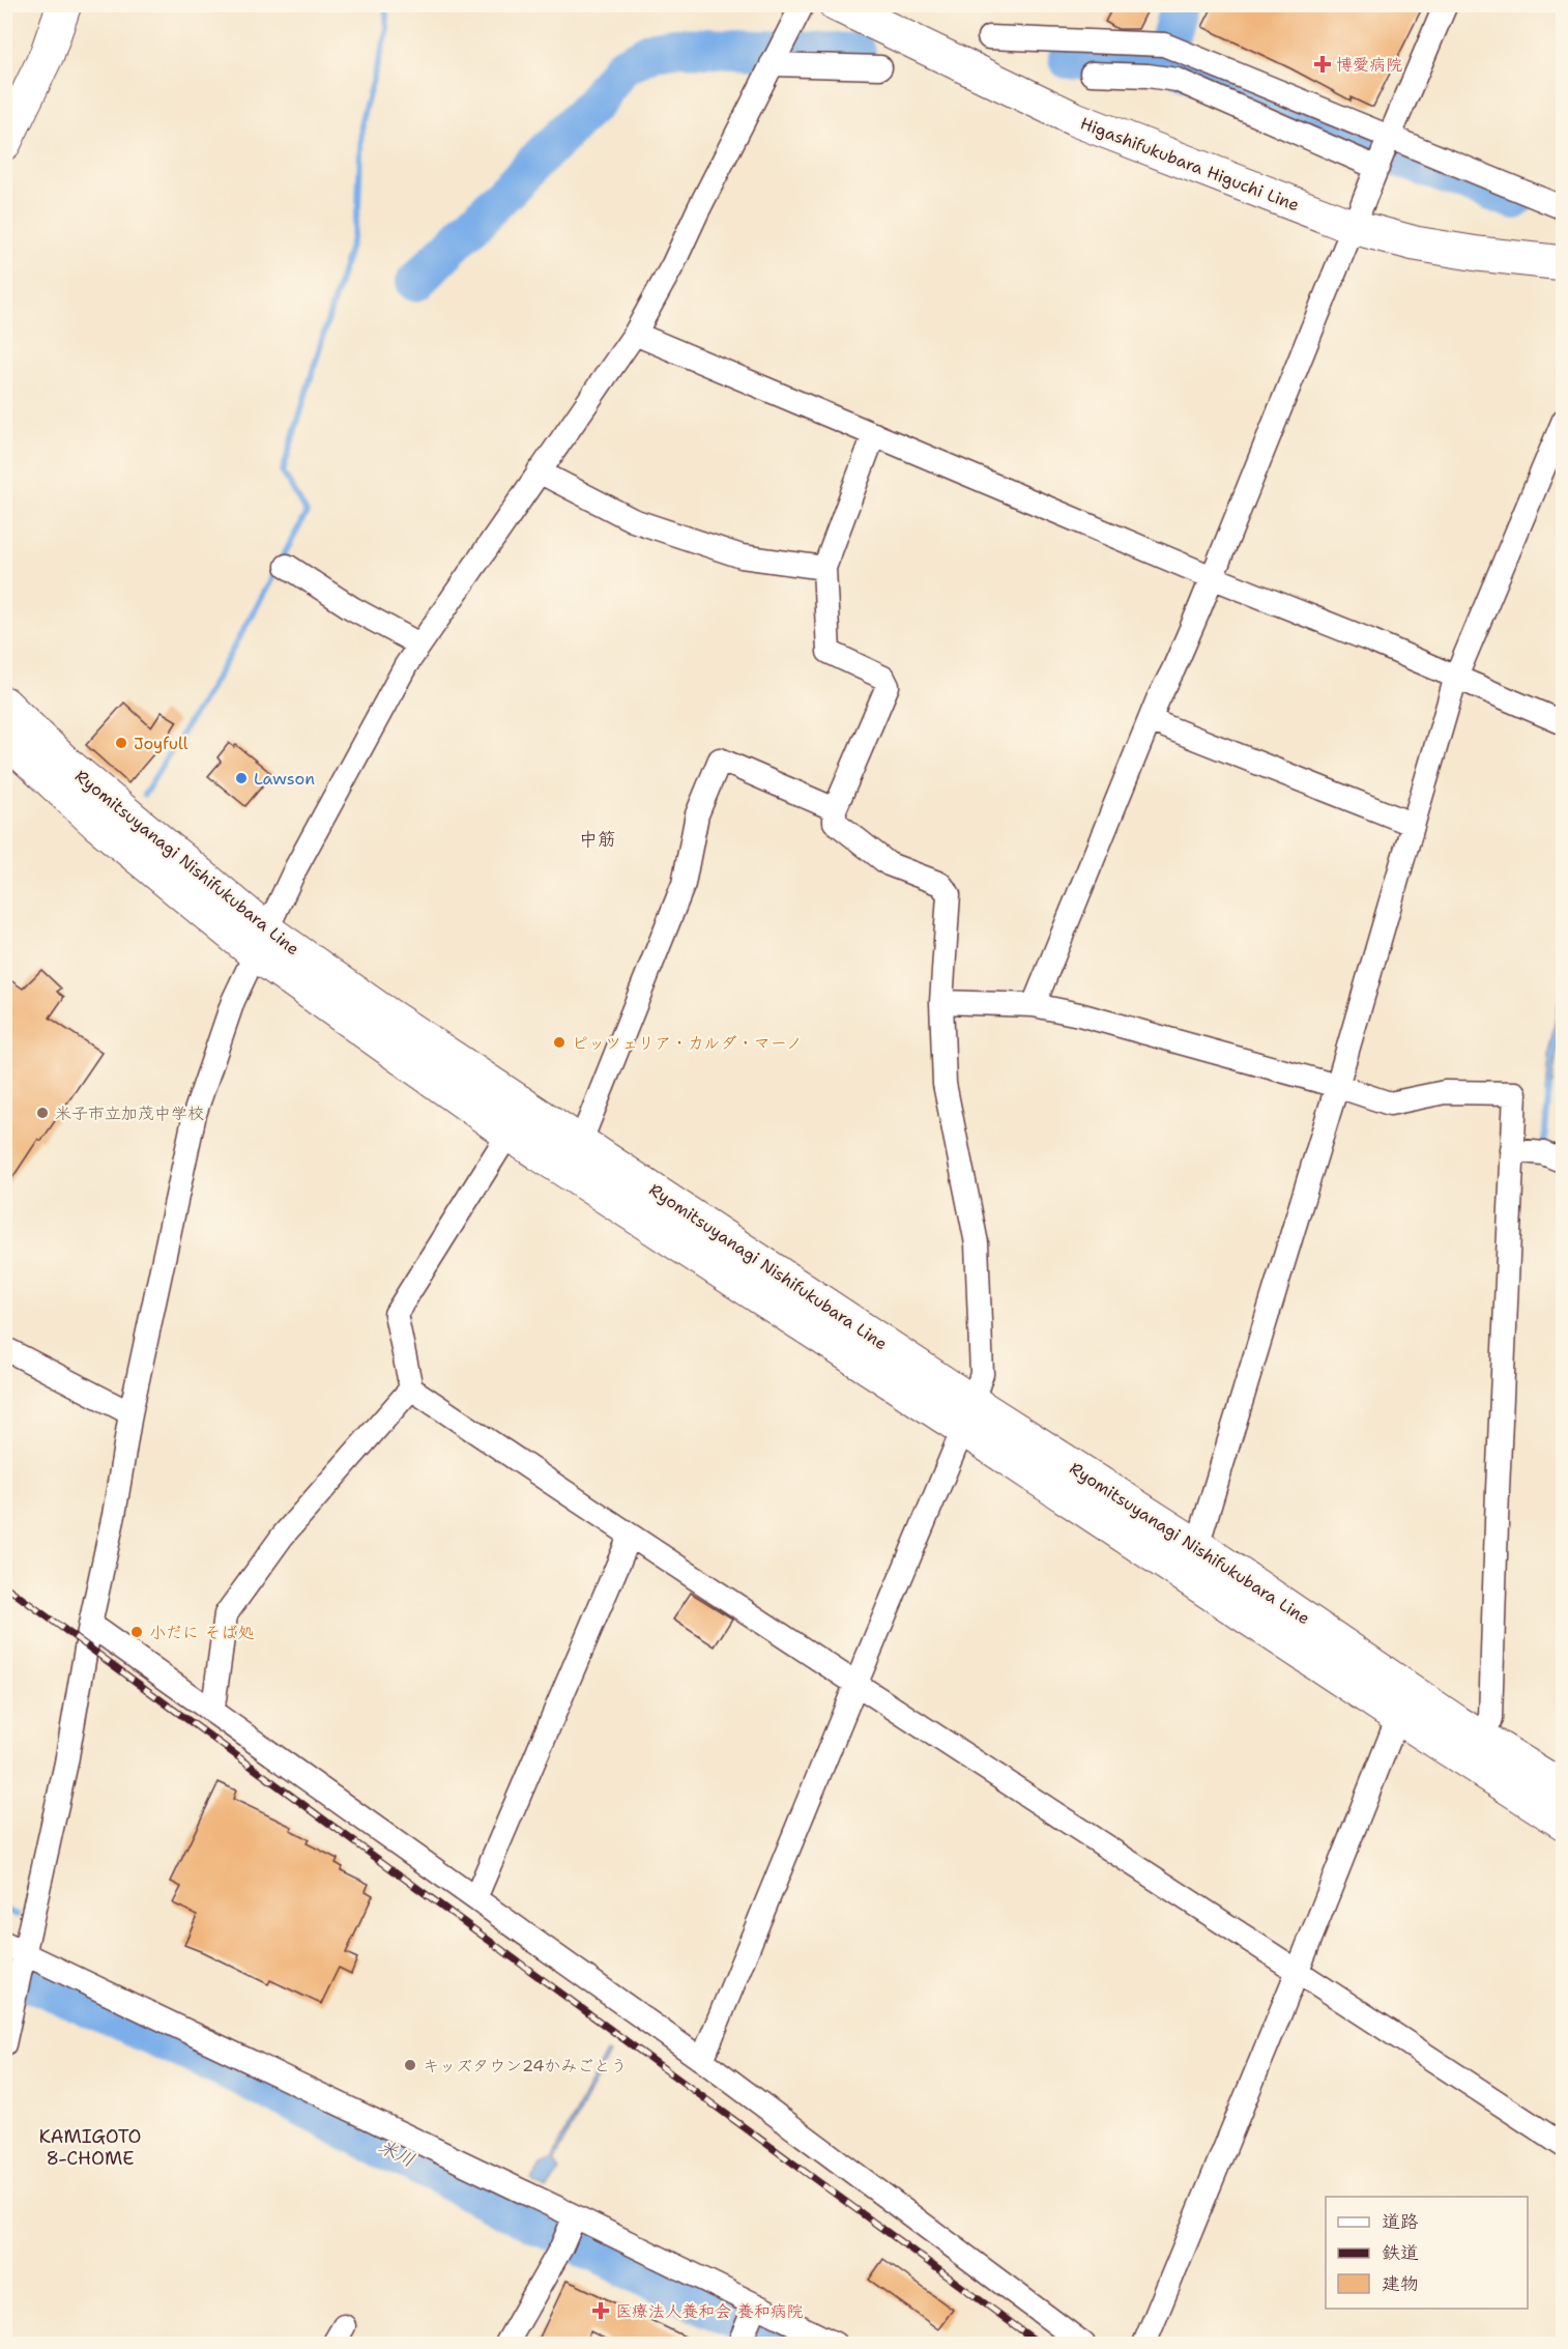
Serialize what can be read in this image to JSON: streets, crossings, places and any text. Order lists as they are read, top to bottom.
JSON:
{
  "streets": {
    "main road": ["Higashifukubara Higuchi Line", "Ryomitsuyanagi Nishifukubara Line"]
  },
  "districts": ["中筋", "KAMIGOTO 8-CHOME"],
  "water": ["米川"],
  "places": {
    "health": ["博愛病院", "医療法人養和会 養和病院"],
    "other": [
      "Joyfull",
      "Lawson",
      "ピッツェリア・カルダ・マーノ",
      "米子市立加茂中学校",
      "小だに そば処",
      "キッズタウン24かみごとう"
    ]
  },
  "legend": ["道路", "鉄道", "建物"]
}
